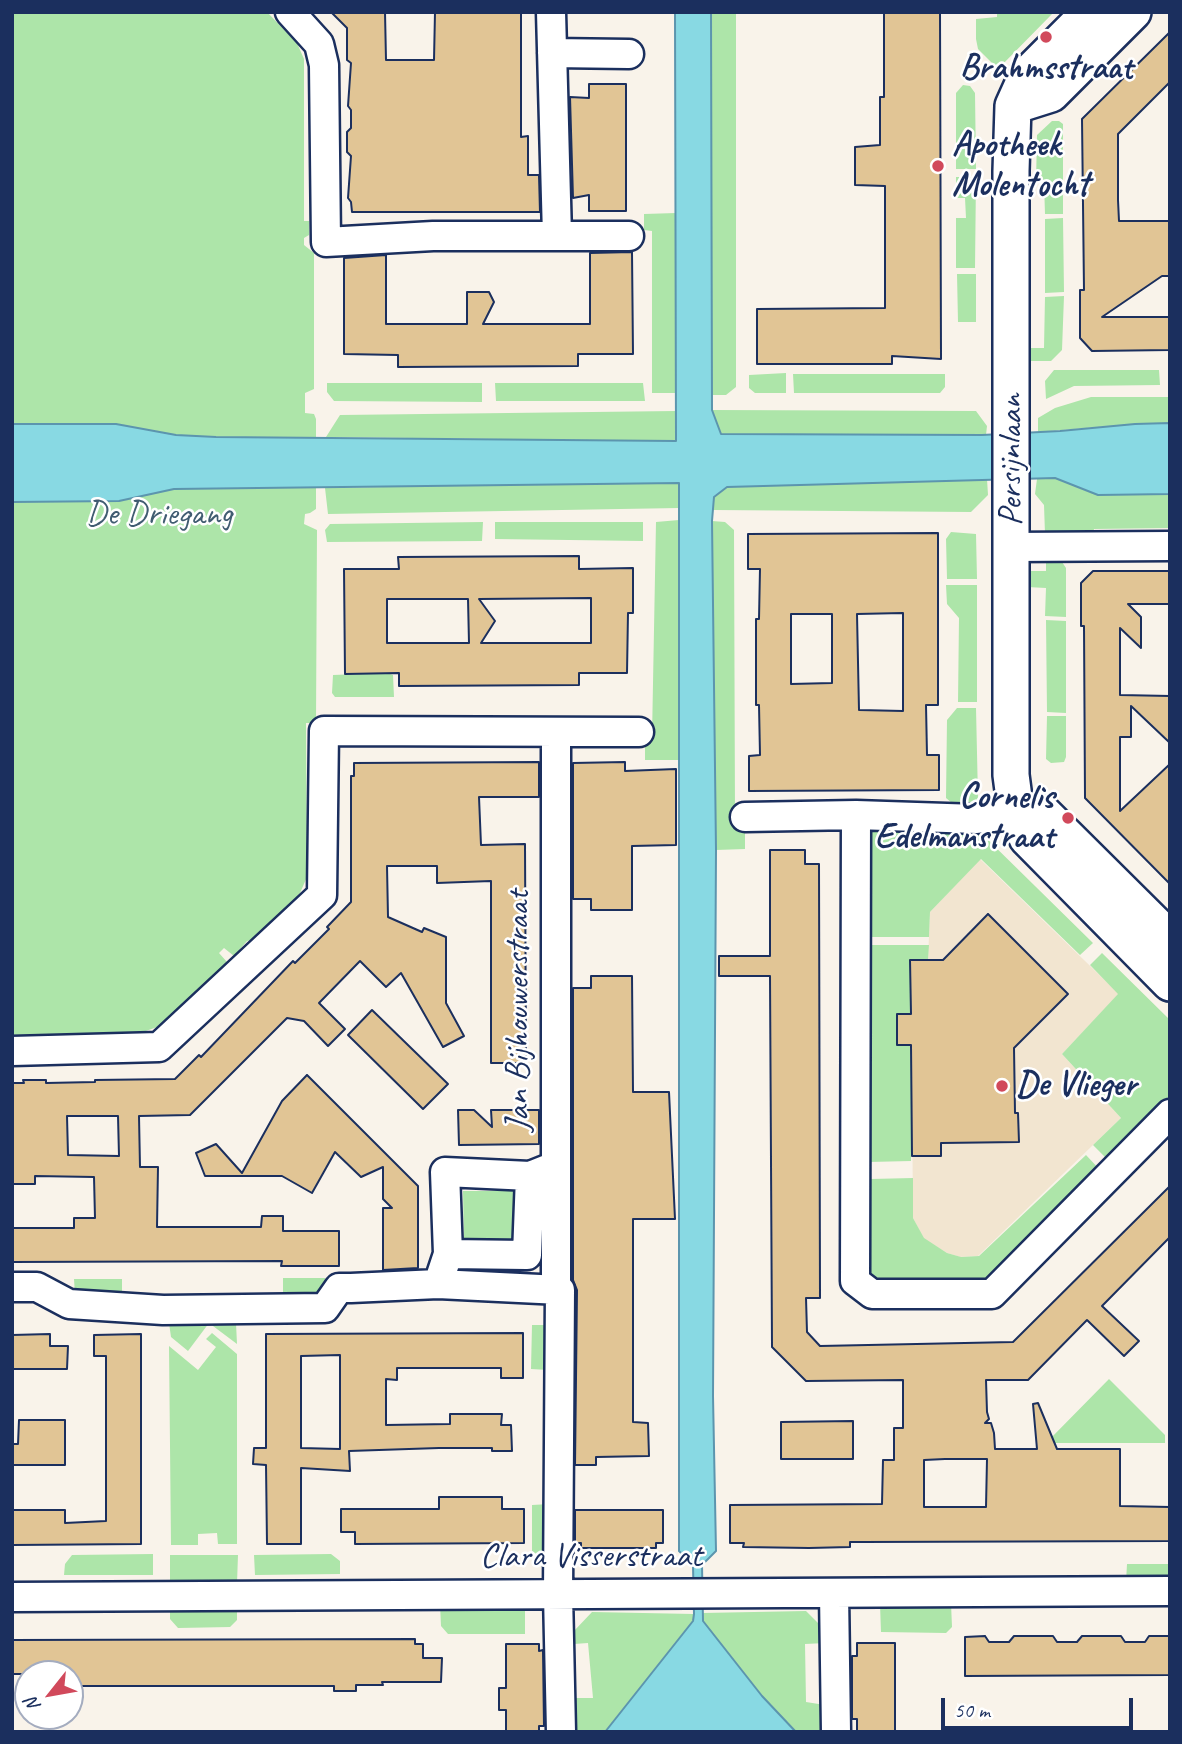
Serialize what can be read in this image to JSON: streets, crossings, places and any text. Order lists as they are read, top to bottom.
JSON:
{
  "streets": {
    "street": ["Persijnlaan", "Jan Bijhouwerstraat", "Clara Visserstraat"]
  },
  "crossings": [
    ["Jan Bijhouwerstraat", "Clara Visserstraat"]
  ],
  "parks": ["De Driegang"],
  "places": [
    "Brahmsstraat",
    "Apotheek Molentocht",
    "Cornelis Edelmanstraat",
    "De Vlieger"
  ],
  "scale_bar": "50 m",
  "north": "bottom left"
}
